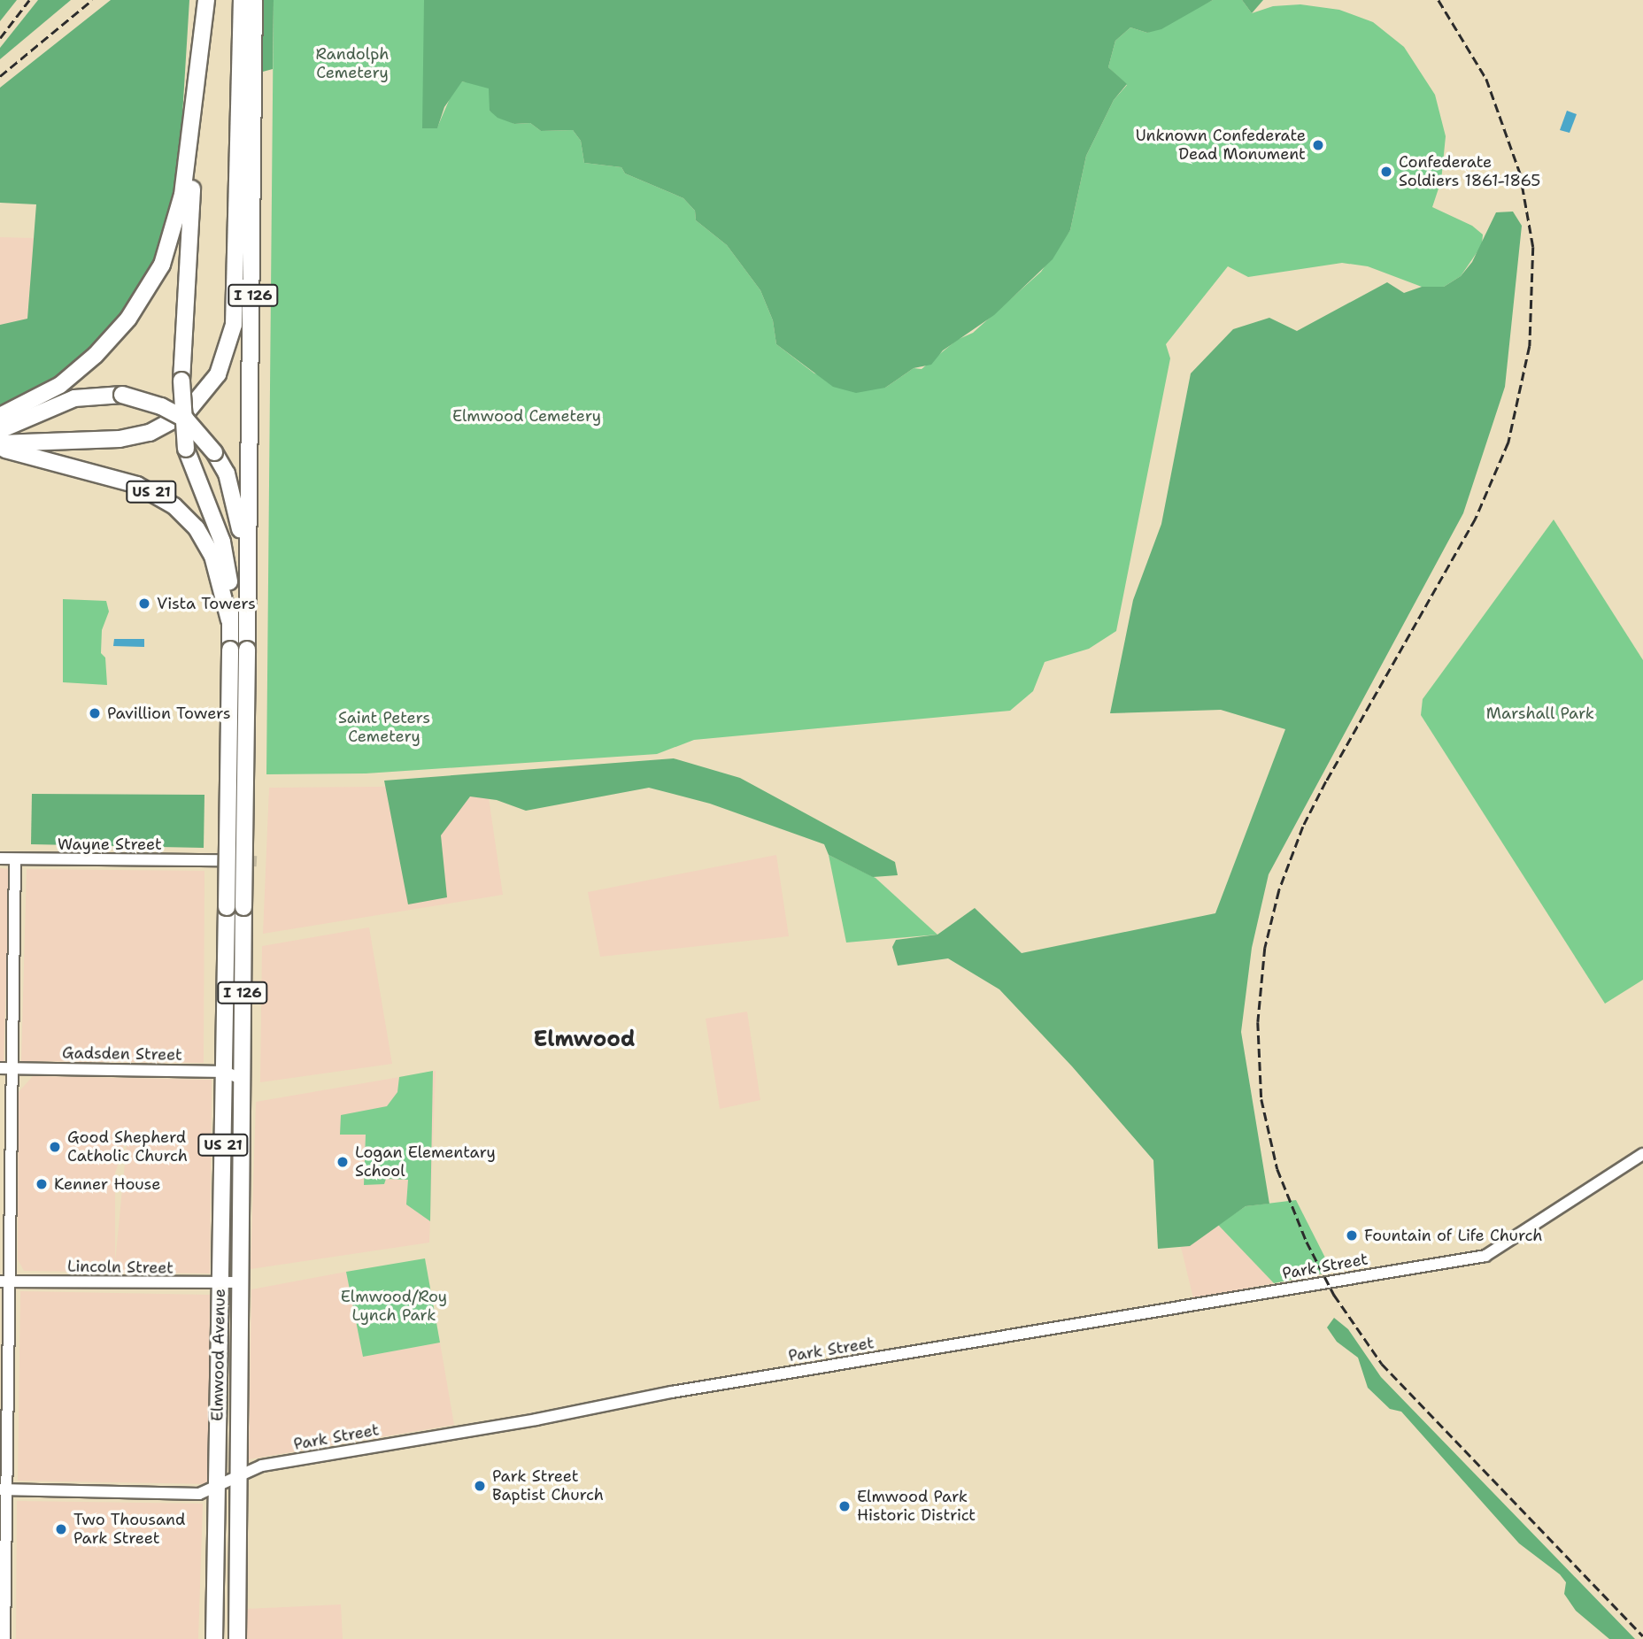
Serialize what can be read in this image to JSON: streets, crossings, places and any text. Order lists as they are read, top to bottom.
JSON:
{
  "streets": {
    "highway": ["I 126", "US 21", "Elmwood Avenue"],
    "street": [
      "Wayne Street",
      "Gadsden Street",
      "Park Street",
      "Lincoln Street"
    ]
  },
  "crossings": [
    ["I 126", "US 21"],
    ["I 126", "Gadsden Street"],
    ["I 126", "Elmwood Avenue"],
    ["Gadsden Street", "Elmwood Avenue"],
    ["Park Street", "Elmwood Avenue"],
    ["Lincoln Street", "Elmwood Avenue"]
  ],
  "districts": ["Elmwood"],
  "parks": [
    "Randolph Cemetery",
    "Elmwood Cemetery",
    "Marshall Park",
    "Saint Peters Cemetery",
    "Elmwood/Roy Lynch Park"
  ],
  "places": [
    "Unknown Confederate Dead Monument",
    "Confederate Soldiers 1861-1865",
    "Vista Towers",
    "Pavillion Towers",
    "Good Shepherd Catholic Church",
    "Logan Elementary School",
    "Kenner House",
    "Fountain of Life Church",
    "Park Street Baptist Church",
    "Elmwood Park Historic District",
    "Two Thousand Park Street"
  ]
}
